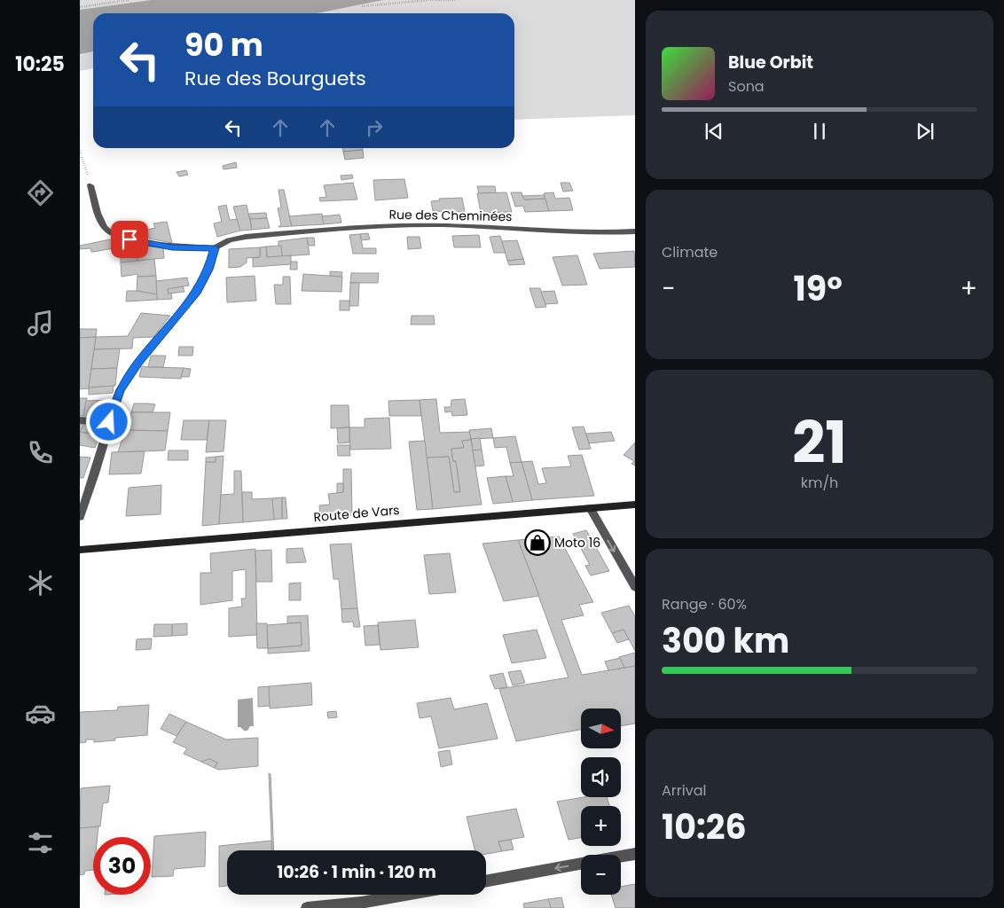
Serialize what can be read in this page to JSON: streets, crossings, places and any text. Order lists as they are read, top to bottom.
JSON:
{
  "streets": {
    "main road": ["Route de Vars"],
    "street": ["Rue des Cheminées"]
  },
  "places": {
    "shop": ["Moto 16"]
  },
  "north": "right",
  "page": {
    "tabs": "10:25",
    "turn": ["90 m", "Rue des Bourguets"],
    "song": ["Blue Orbit", "Sona"],
    "tile": [
      "Climate",
      ["21", "km/h"],
      ["Range · 60%", "300 km"],
      ["Arrival", "10:26"]
    ],
    "heat": ["−", "19°", "+"],
    "map_buttons": ["+", "−"],
    "limit": "30",
    "trip": "10:26 · 1 min · 120 m"
  }
}
